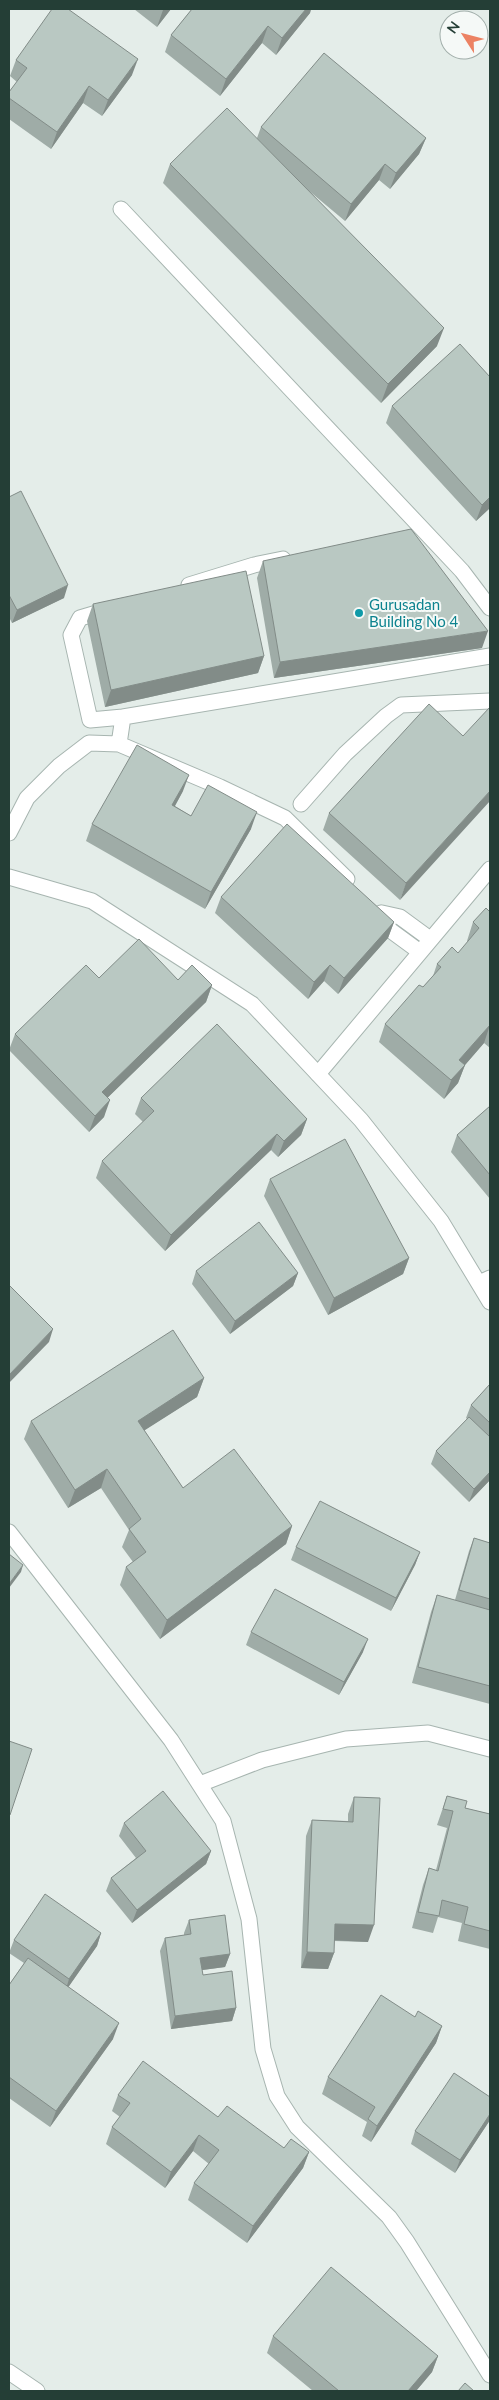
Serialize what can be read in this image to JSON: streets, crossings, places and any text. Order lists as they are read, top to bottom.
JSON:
{
  "places": ["Gurusadan Building No 4"],
  "north": "top left"
}
